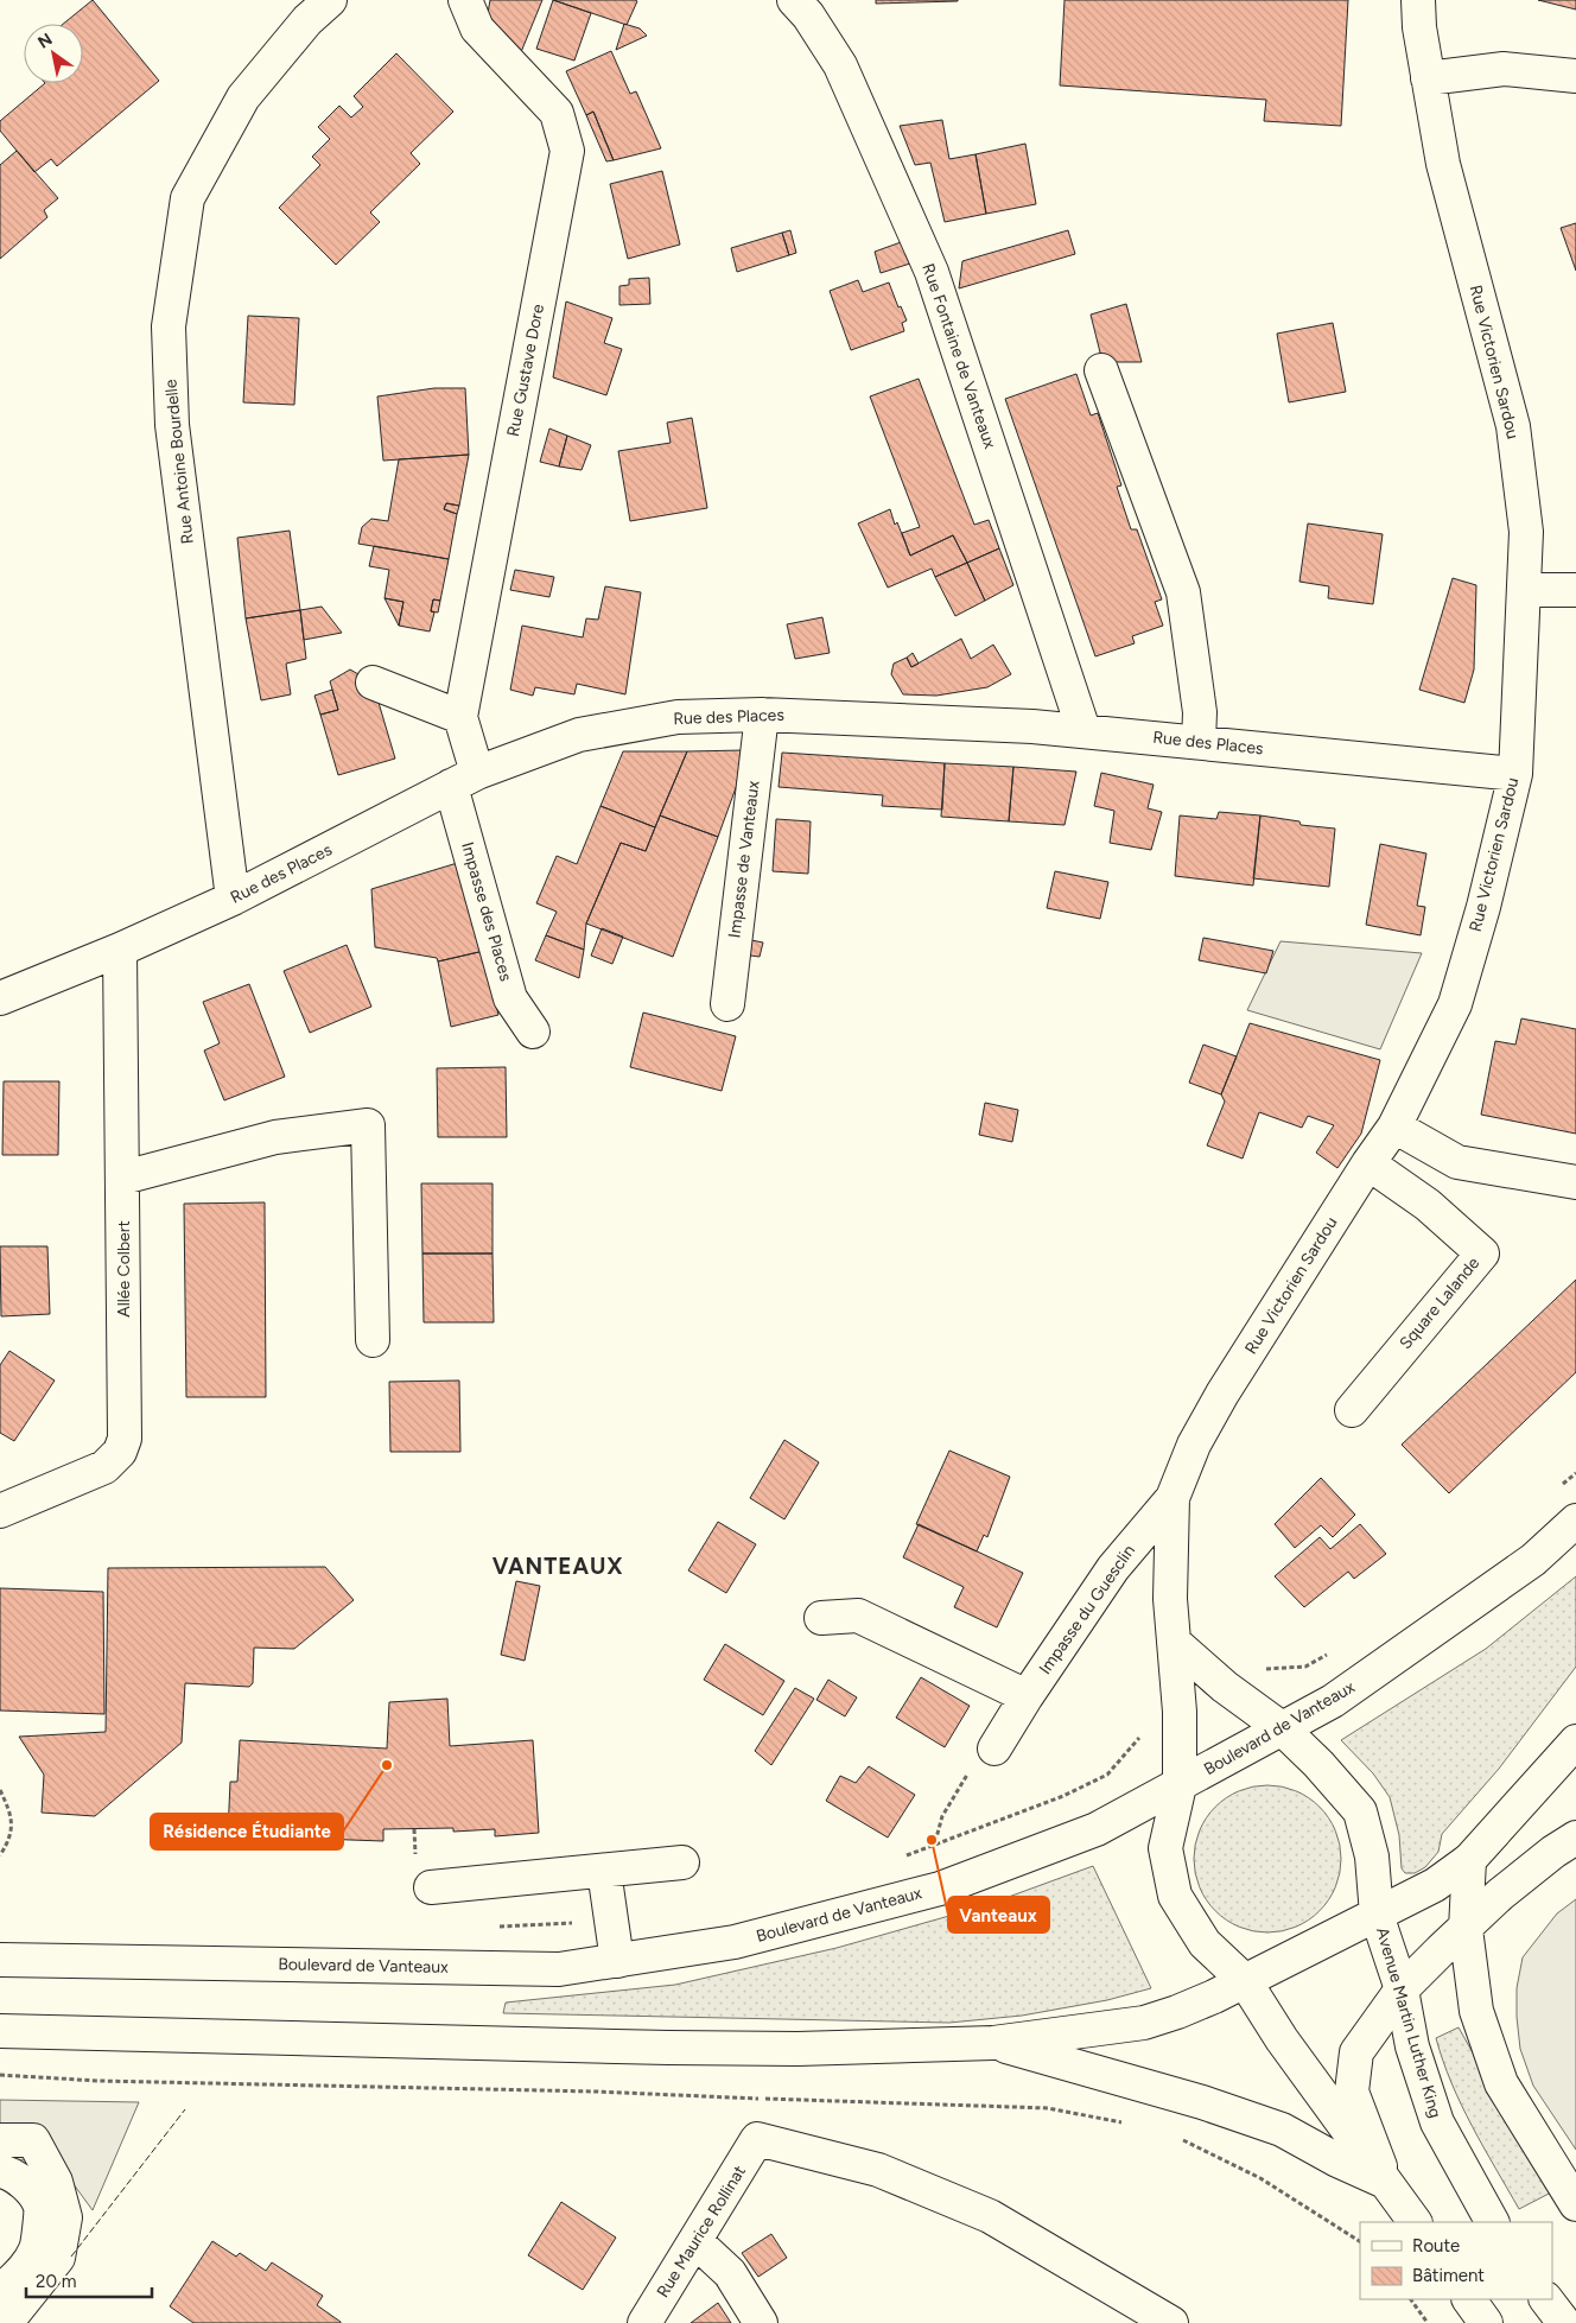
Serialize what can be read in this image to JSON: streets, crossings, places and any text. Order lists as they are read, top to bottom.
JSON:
{
  "streets": {
    "street": [
      "Rue Fontaine de Vanteaux",
      "Rue Victorien Sardou",
      "Rue Gustave Dore",
      "Rue Antoine Bourdelle",
      "Rue des Places",
      "Impasse de Vanteaux",
      "Impasse des Places",
      "Allée Colbert",
      "Square Lalande",
      "Impasse du Guesclin",
      "Boulevard de Vanteaux",
      "Avenue Martin Luther King",
      "Rue Maurice Rollinat"
    ]
  },
  "crossings": [
    ["Rue Fontaine de Vanteaux", "Rue des Places"],
    ["Rue Victorien Sardou", "Rue des Places"],
    ["Rue Victorien Sardou", "Square Lalande"],
    ["Rue Victorien Sardou", "Impasse du Guesclin"],
    ["Rue Victorien Sardou", "Boulevard de Vanteaux"],
    ["Rue Gustave Dore", "Rue des Places"],
    ["Rue Gustave Dore", "Impasse des Places"],
    ["Rue Antoine Bourdelle", "Rue des Places"],
    ["Rue des Places", "Impasse de Vanteaux"],
    ["Rue des Places", "Impasse des Places"],
    ["Rue des Places", "Allée Colbert"],
    ["Boulevard de Vanteaux", "Avenue Martin Luther King"]
  ],
  "districts": ["VANTEAUX"],
  "places": ["Résidence Étudiante", "Vanteaux"],
  "legend": ["Route", "Bâtiment"],
  "scale_bar": "20 m",
  "north": "top left"
}
